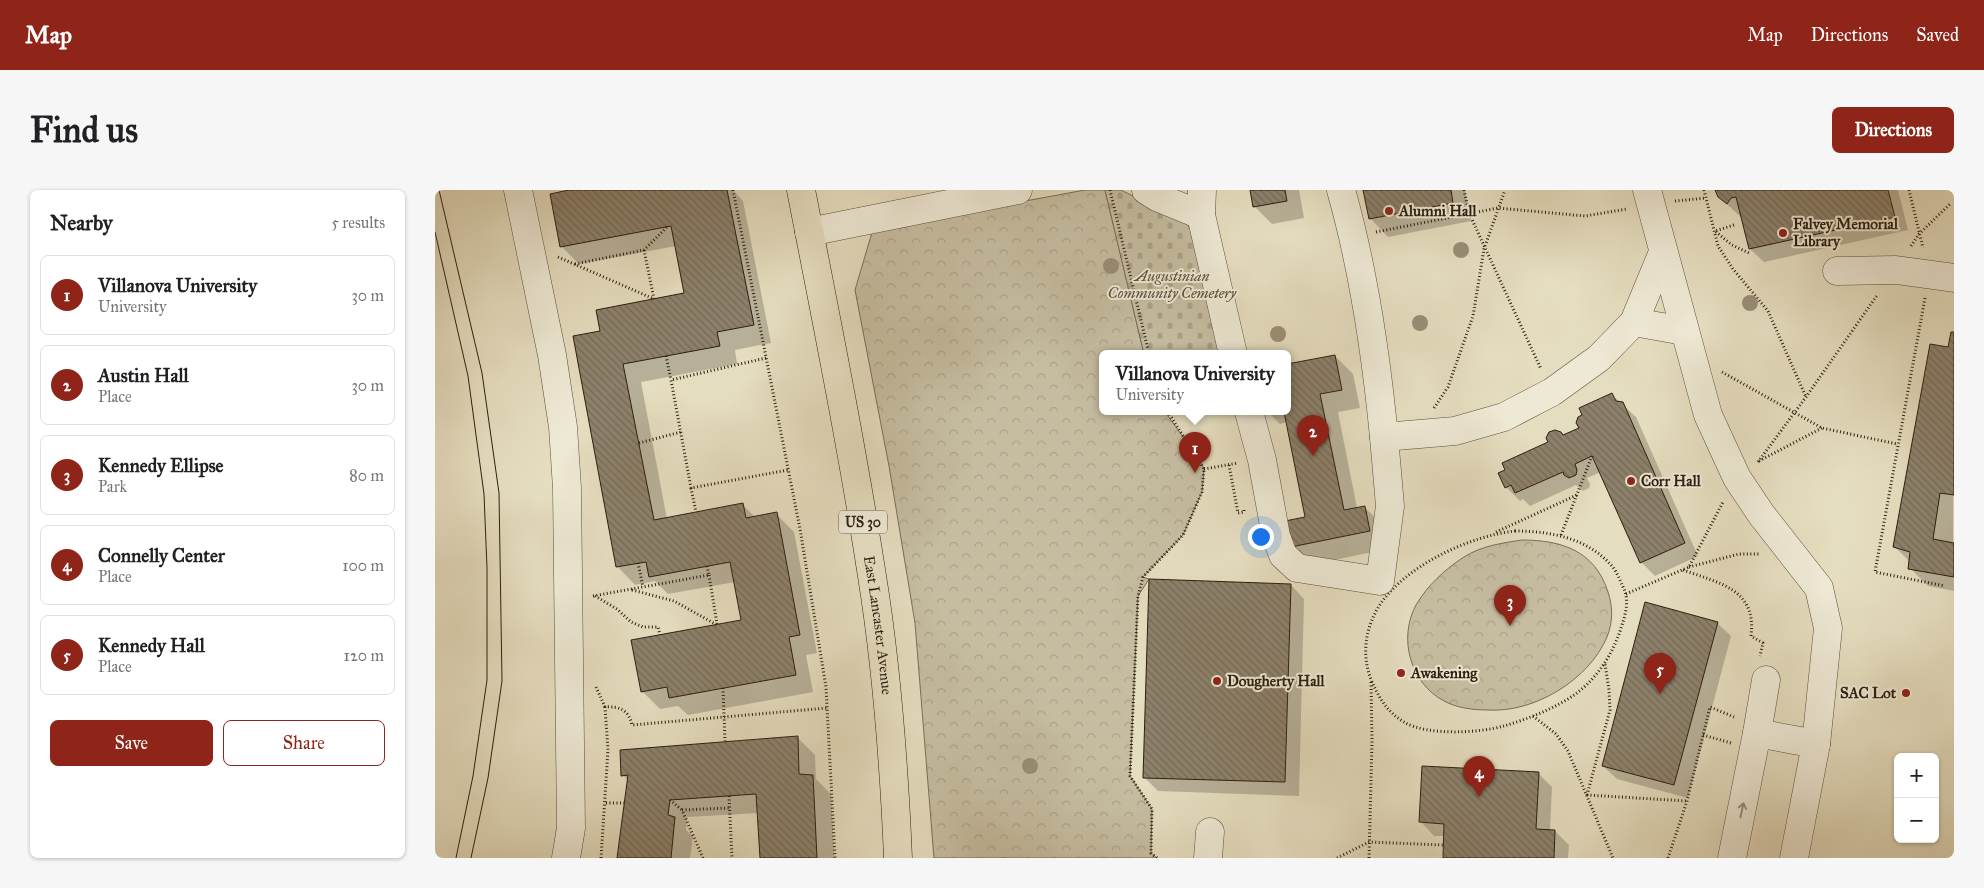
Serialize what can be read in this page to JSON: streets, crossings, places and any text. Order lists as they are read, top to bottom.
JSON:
{
  "streets": {
    "highway": ["US 30", "East Lancaster Avenue"]
  },
  "parks": ["Augustinian Community Cemetery"],
  "places": [
    "Alumni Hall",
    "Falvey Memorial Library",
    "Corr Hall",
    "Awakening",
    "Dougherty Hall",
    "SAC Lot"
  ],
  "page": {
    "header": "Map",
    "nav": ["Map", "Directions", "Saved"],
    "buttons": [
      "Directions",
      ["Save", "Share"]
    ],
    "title": "Find us",
    "heading": ["Nearby", "5 results"],
    "list": [
      {
        "mark": "1",
        "name": "Villanova University",
        "note": "University",
        "value": "30 m"
      },
      {
        "mark": "2",
        "name": "Austin Hall",
        "note": "Place",
        "value": "30 m"
      },
      {
        "mark": "3",
        "name": "Kennedy Ellipse",
        "note": "Park",
        "value": "80 m"
      },
      {
        "mark": "4",
        "name": "Connelly Center",
        "note": "Place",
        "value": "100 m"
      },
      {
        "mark": "5",
        "name": "Kennedy Hall",
        "note": "Place",
        "value": "120 m"
      }
    ],
    "popup": ["Villanova University", "University"],
    "pins": [
      "2",
      "1",
      "3",
      "5",
      "4"
    ],
    "map_buttons": ["+", "−"]
  }
}
